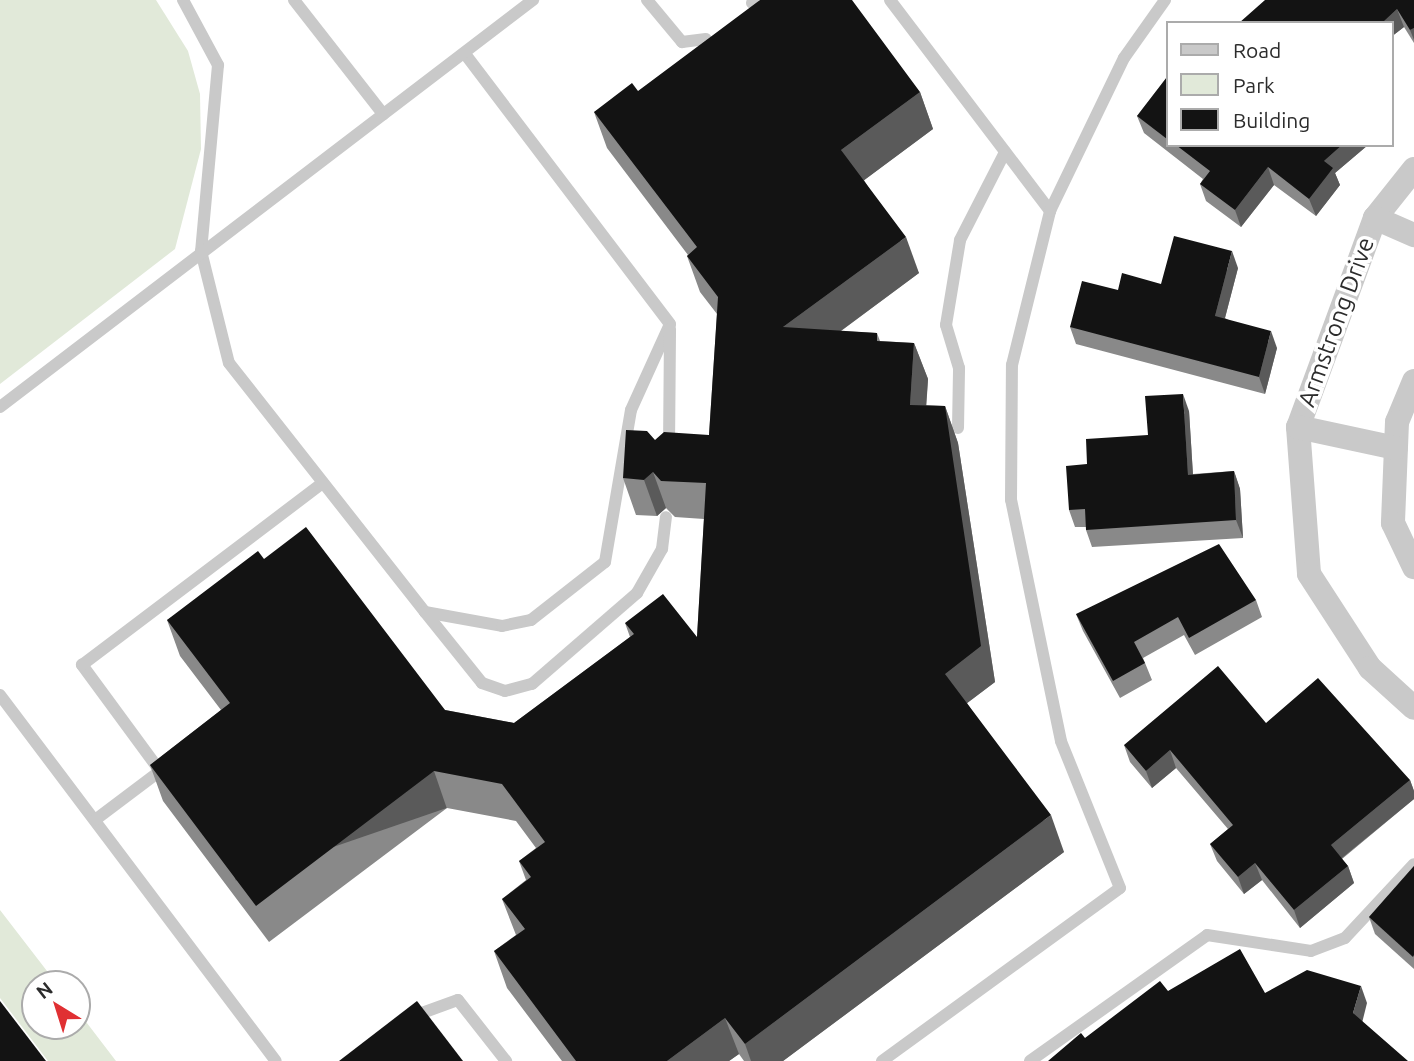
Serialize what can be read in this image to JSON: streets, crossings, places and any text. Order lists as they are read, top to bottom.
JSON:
{
  "streets": {
    "street": ["Armstrong Drive"]
  },
  "legend": ["Road", "Park", "Building"],
  "north": "top left"
}
